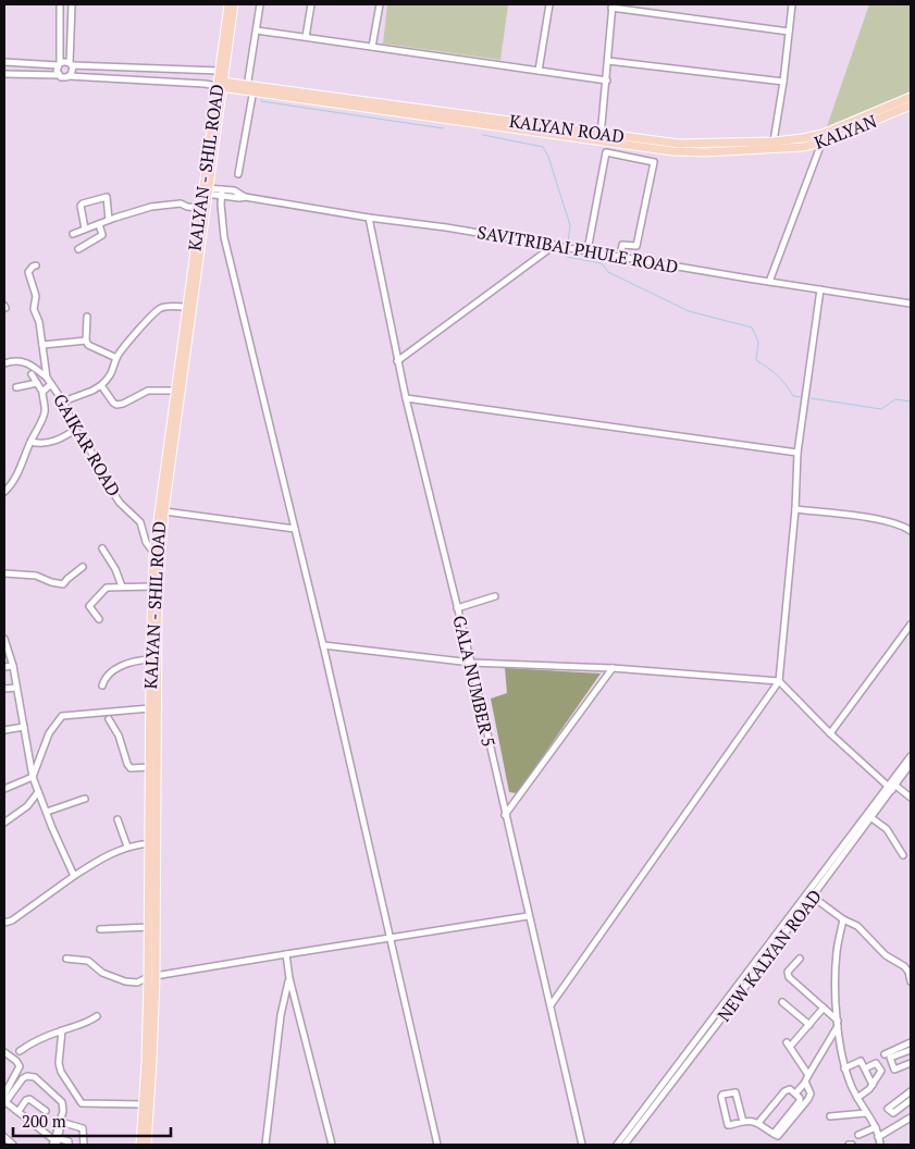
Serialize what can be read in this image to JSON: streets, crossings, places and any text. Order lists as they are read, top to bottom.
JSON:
{
  "streets": {
    "main road": ["KALYAN ROAD", "KALYAN", "KALYAN - SHIL ROAD"],
    "street": [
      "SAVITRIBAI PHULE ROAD",
      "GAIKAR ROAD",
      "GALA NUMBER 5",
      "NEW KALYAN ROAD"
    ]
  },
  "crossings": [
    ["KALYAN ROAD", "KALYAN"],
    ["KALYAN ROAD", "KALYAN - SHIL ROAD"],
    ["KALYAN - SHIL ROAD", "SAVITRIBAI PHULE ROAD"],
    ["KALYAN - SHIL ROAD", "GAIKAR ROAD"],
    ["SAVITRIBAI PHULE ROAD", "GALA NUMBER 5"]
  ],
  "scale_bar": "200 m"
}
